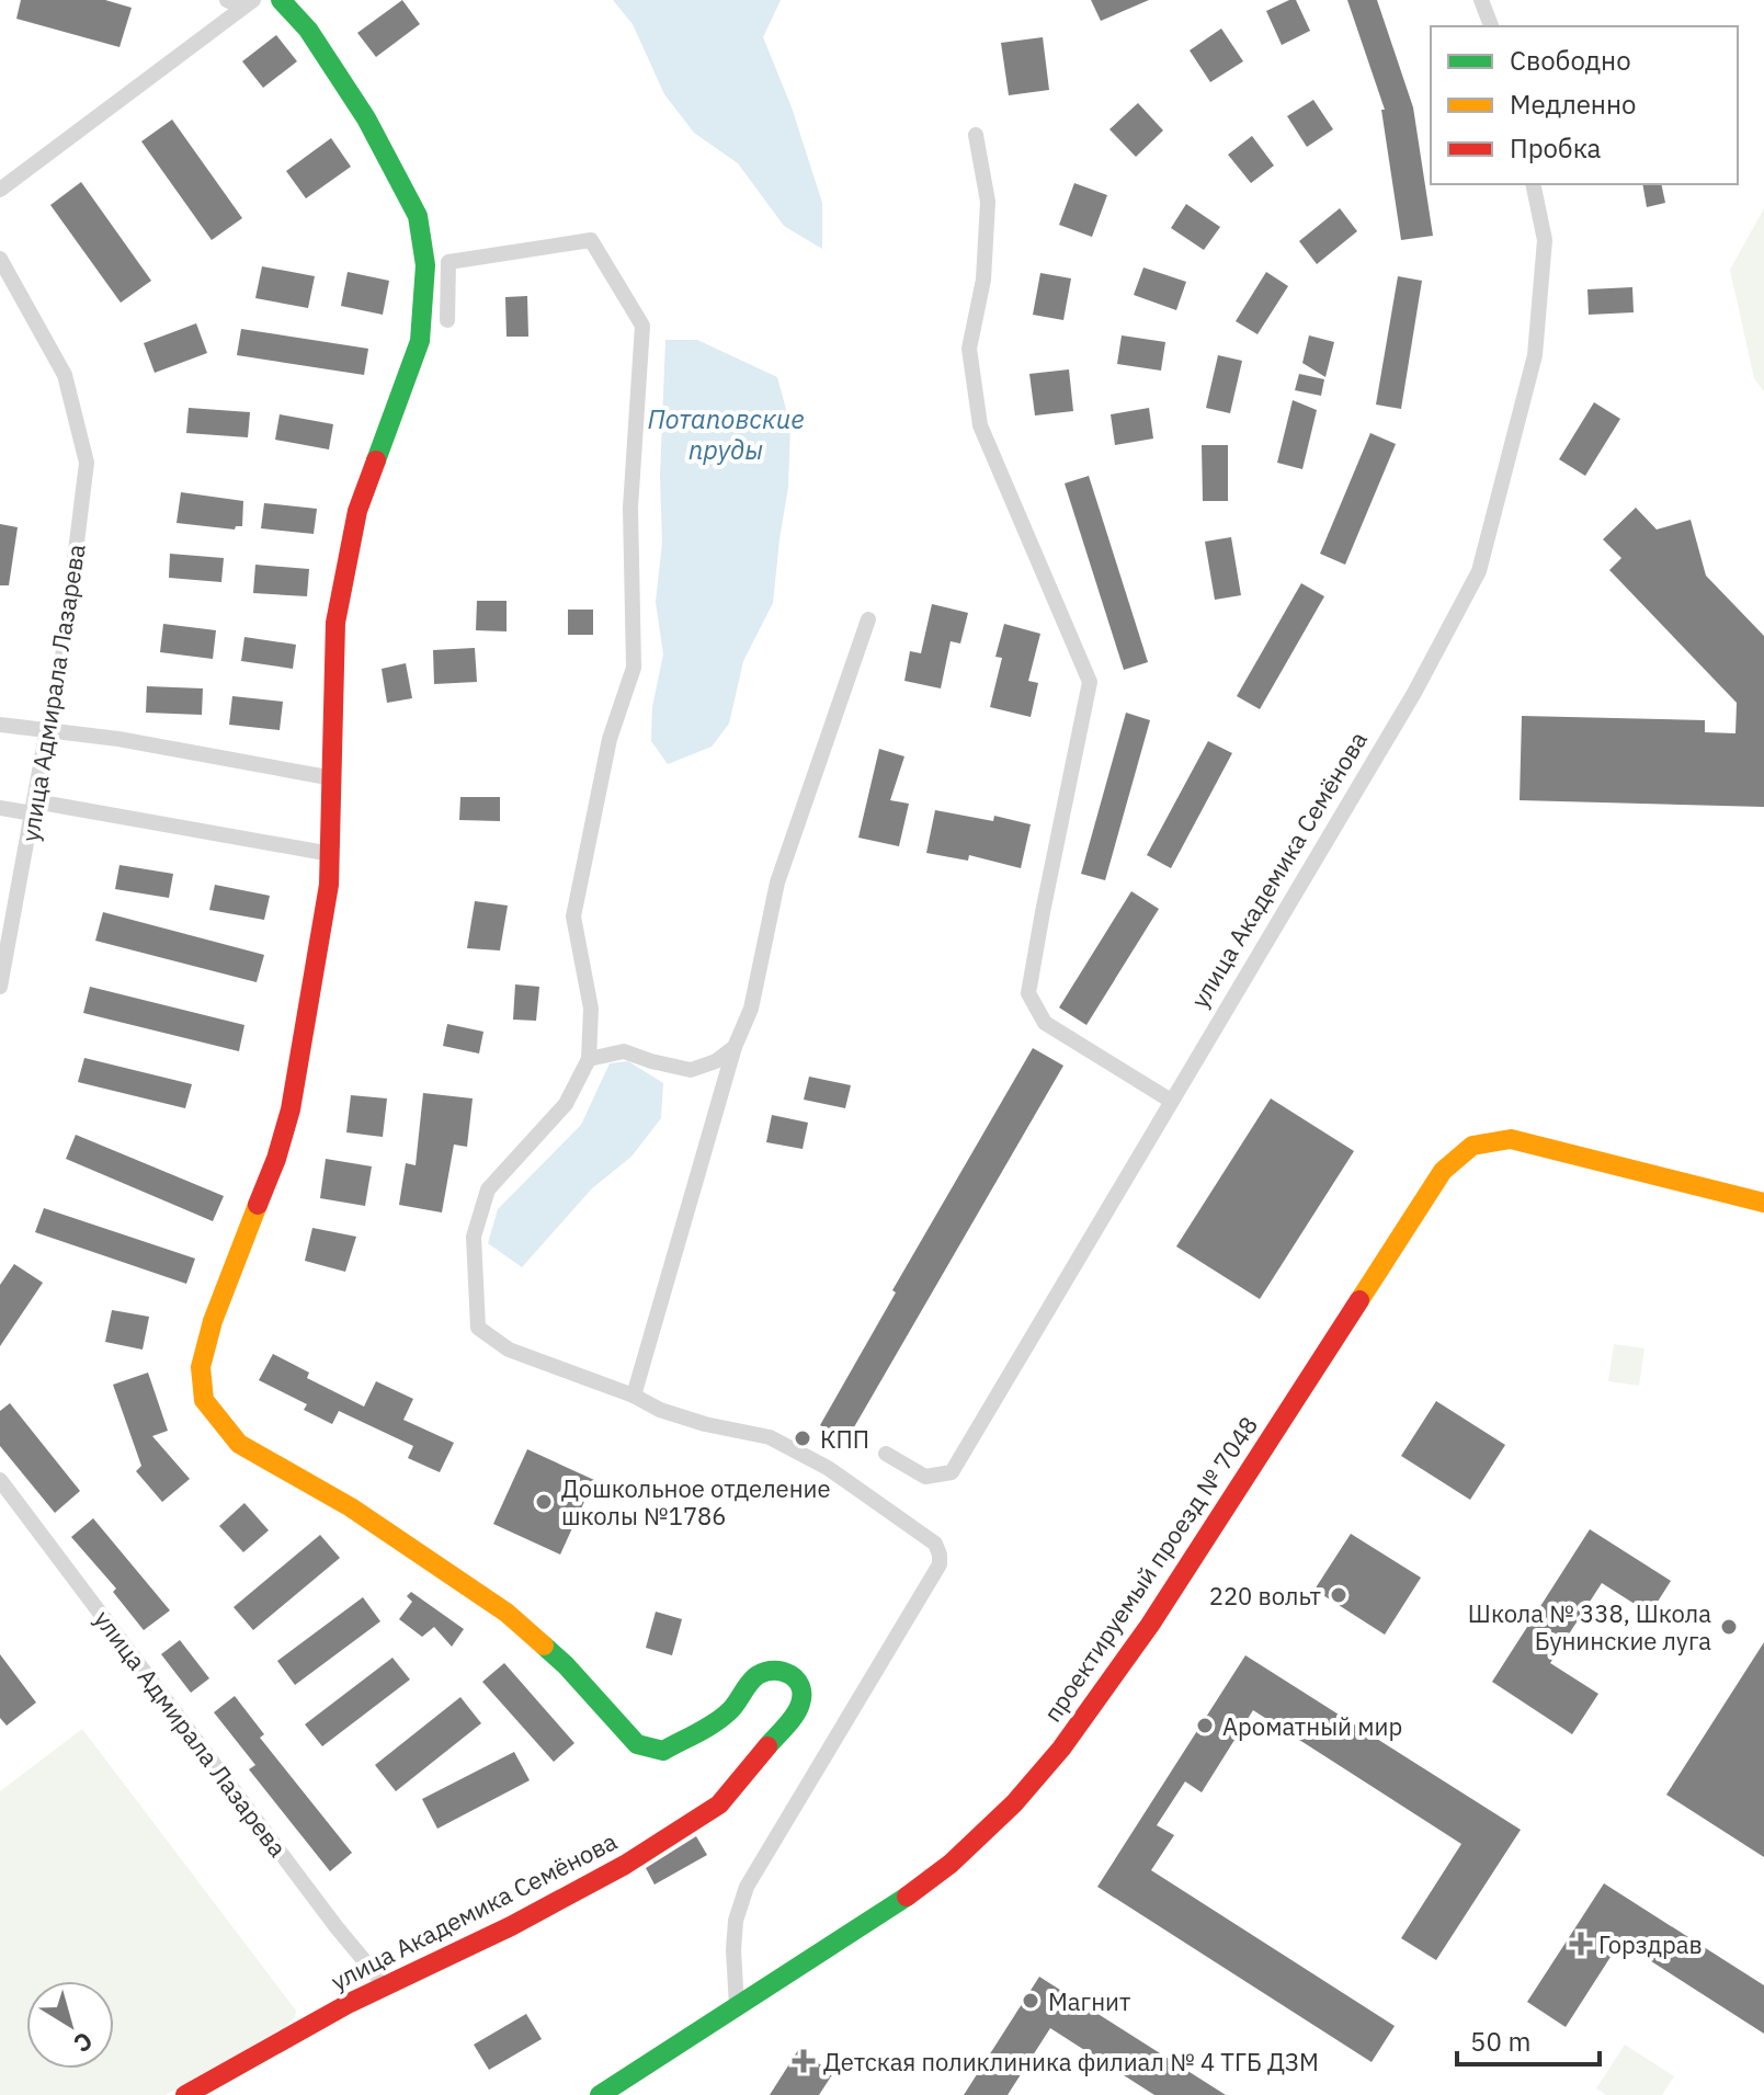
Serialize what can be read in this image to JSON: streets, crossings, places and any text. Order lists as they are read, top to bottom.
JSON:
{
  "streets": {
    "street": ["улица Адмирала Лазарева", "улица Академика Семёнова", "проектируемый проезд № 7048"]
  },
  "crossings": [
    ["улица Адмирала Лазарева", "улица Академика Семёнова"]
  ],
  "water": ["Потаповские пруды"],
  "places": {
    "other": [
      "КПП",
      "Дошкольное отделение школы №1786",
      "220 вольт",
      "Школа № 338, Школа Бунинские луга",
      "Ароматный мир",
      "Магнит"
    ],
    "health": ["Горздрав", "Детская поликлиника филиал № 4 ТГБ ДЗМ"]
  },
  "legend": ["Свободно", "Медленно", "Пробка"],
  "scale_bar": "50 m",
  "north": "bottom right"
}
